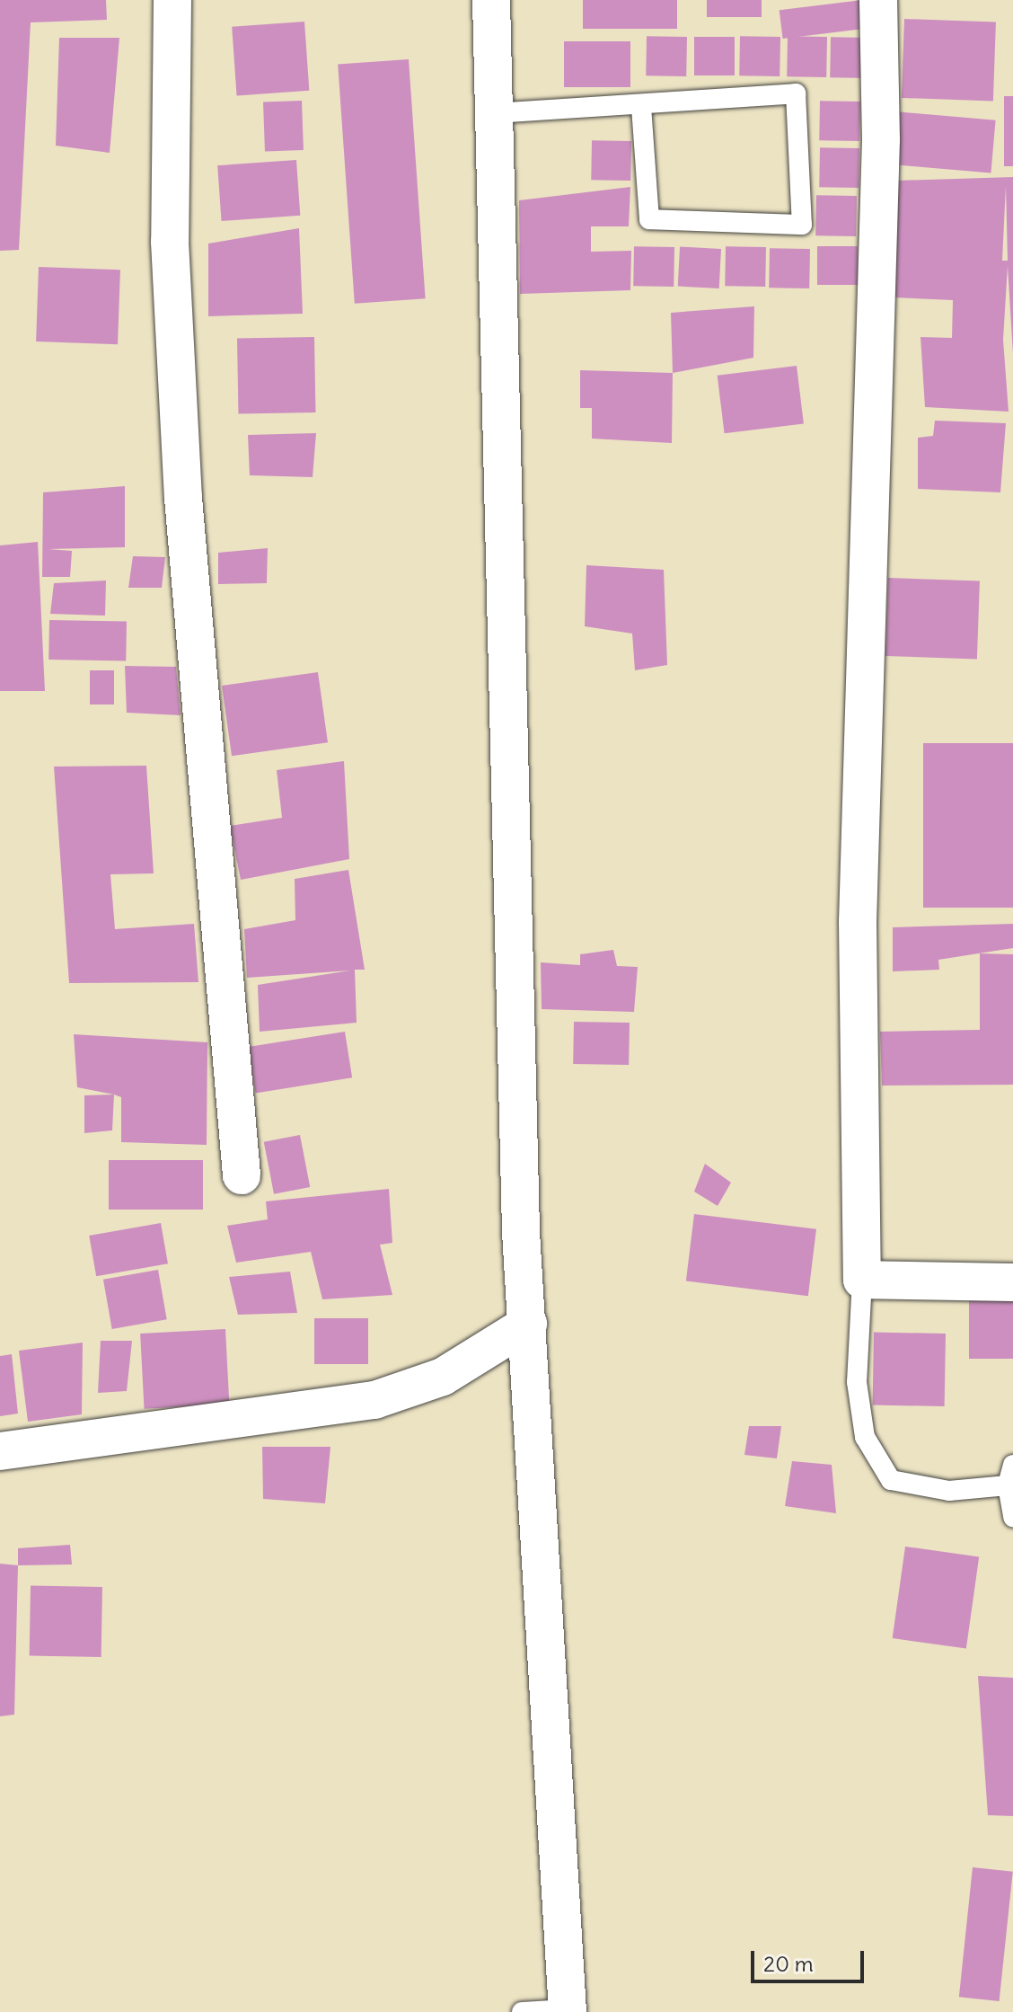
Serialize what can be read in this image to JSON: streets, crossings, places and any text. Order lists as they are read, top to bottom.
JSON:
{
  "scale_bar": "20 m"
}
